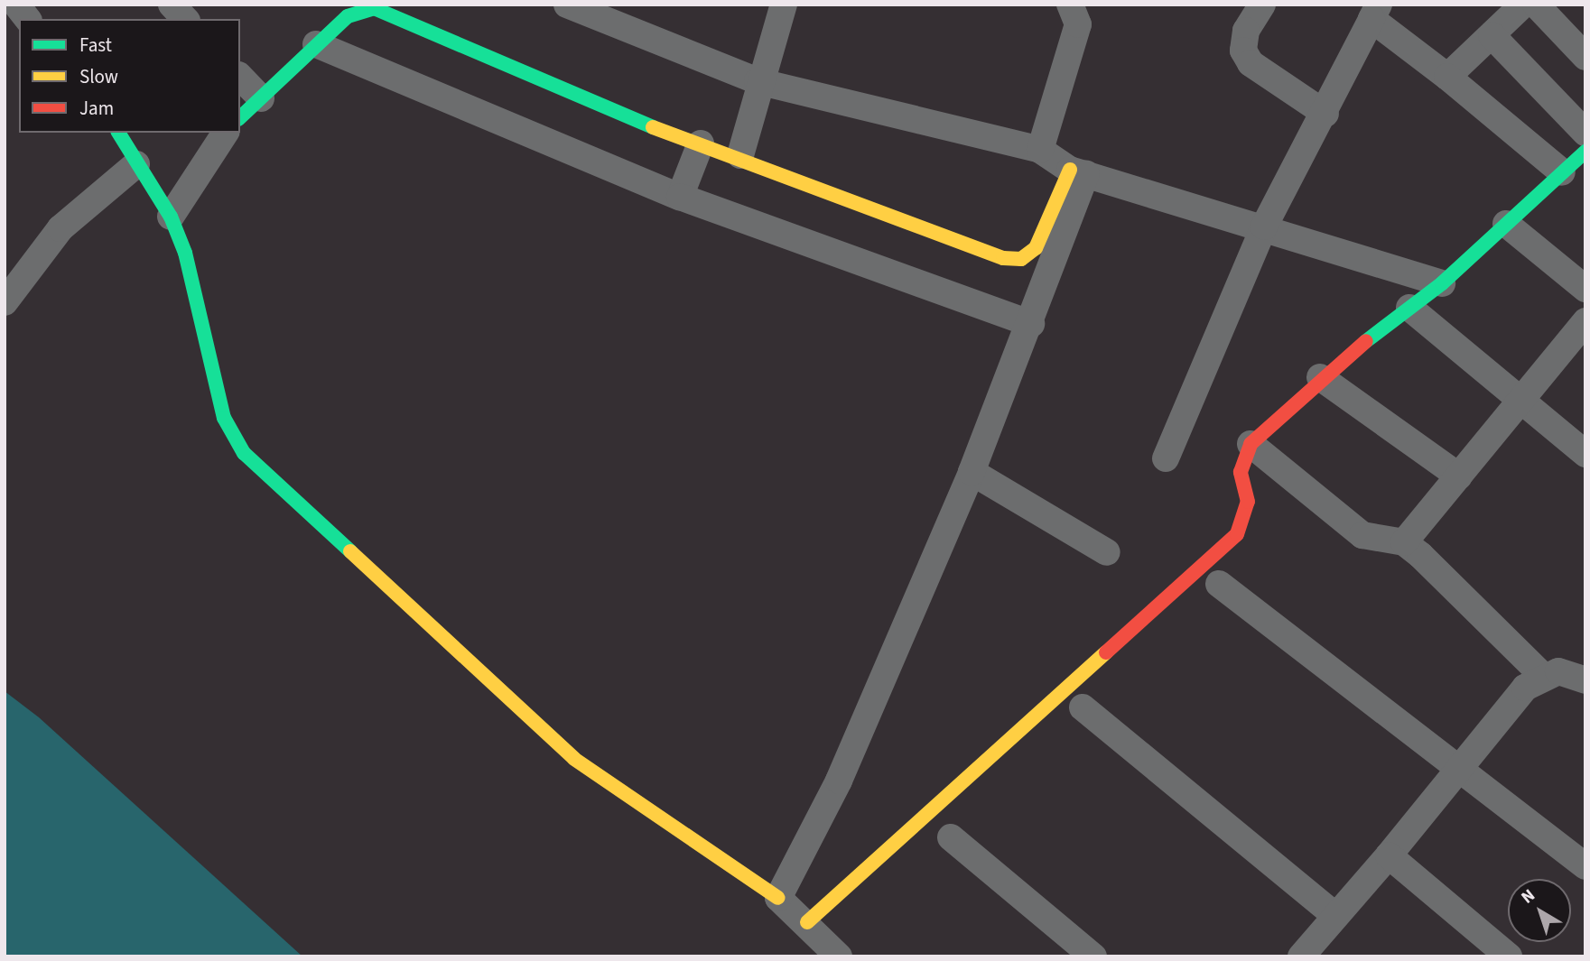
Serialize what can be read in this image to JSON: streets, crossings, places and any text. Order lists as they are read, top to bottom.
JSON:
{
  "legend": ["Fast", "Slow", "Jam"],
  "north": "top left"
}
